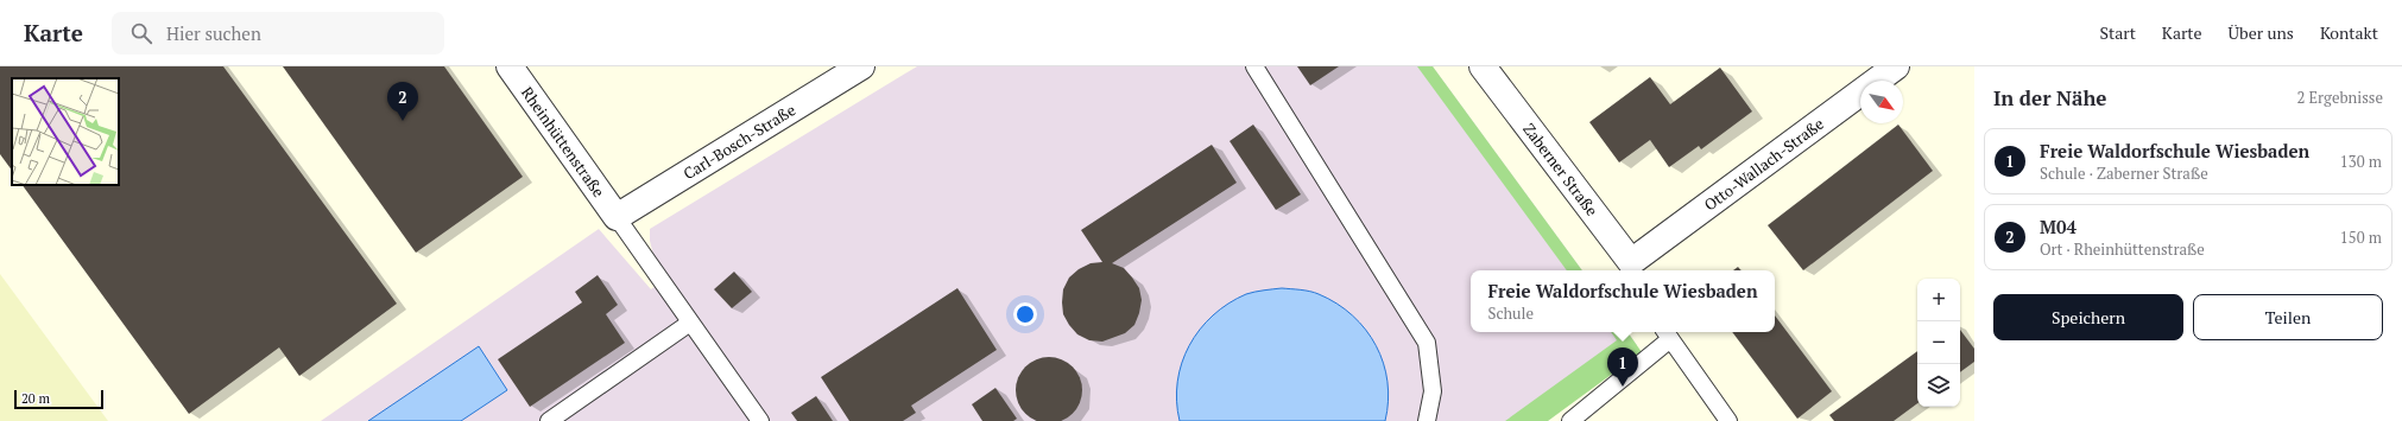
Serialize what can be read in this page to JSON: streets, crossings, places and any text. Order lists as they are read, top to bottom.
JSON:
{
  "streets": {
    "street": [
      "Rheinhüttenstraße",
      "Carl-Bosch-Straße",
      "Otto-Wallach-Straße",
      "Zaberner Straße"
    ]
  },
  "crossings": [
    ["Rheinhüttenstraße", "Carl-Bosch-Straße"],
    ["Otto-Wallach-Straße", "Zaberner Straße"]
  ],
  "scale_bar": "20 m",
  "north": "bottom right",
  "page": {
    "header": "Karte",
    "search": "Hier suchen",
    "nav": [
      "Start",
      "Karte",
      "Über uns",
      "Kontakt"
    ],
    "heading": ["In der Nähe", "2 Ergebnisse"],
    "pins": ["2", "1"],
    "list": [
      {
        "mark": "1",
        "name": "Freie Waldorfschule Wiesbaden",
        "note": "Schule · Zaberner Straße",
        "value": "130 m"
      },
      {
        "mark": "2",
        "name": "M04",
        "note": "Ort · Rheinhüttenstraße",
        "value": "150 m"
      }
    ],
    "popup": ["Freie Waldorfschule Wiesbaden", "Schule"],
    "map_buttons": ["+", "−"],
    "buttons": ["Speichern", "Teilen"],
    "scale": "20 m"
  }
}
